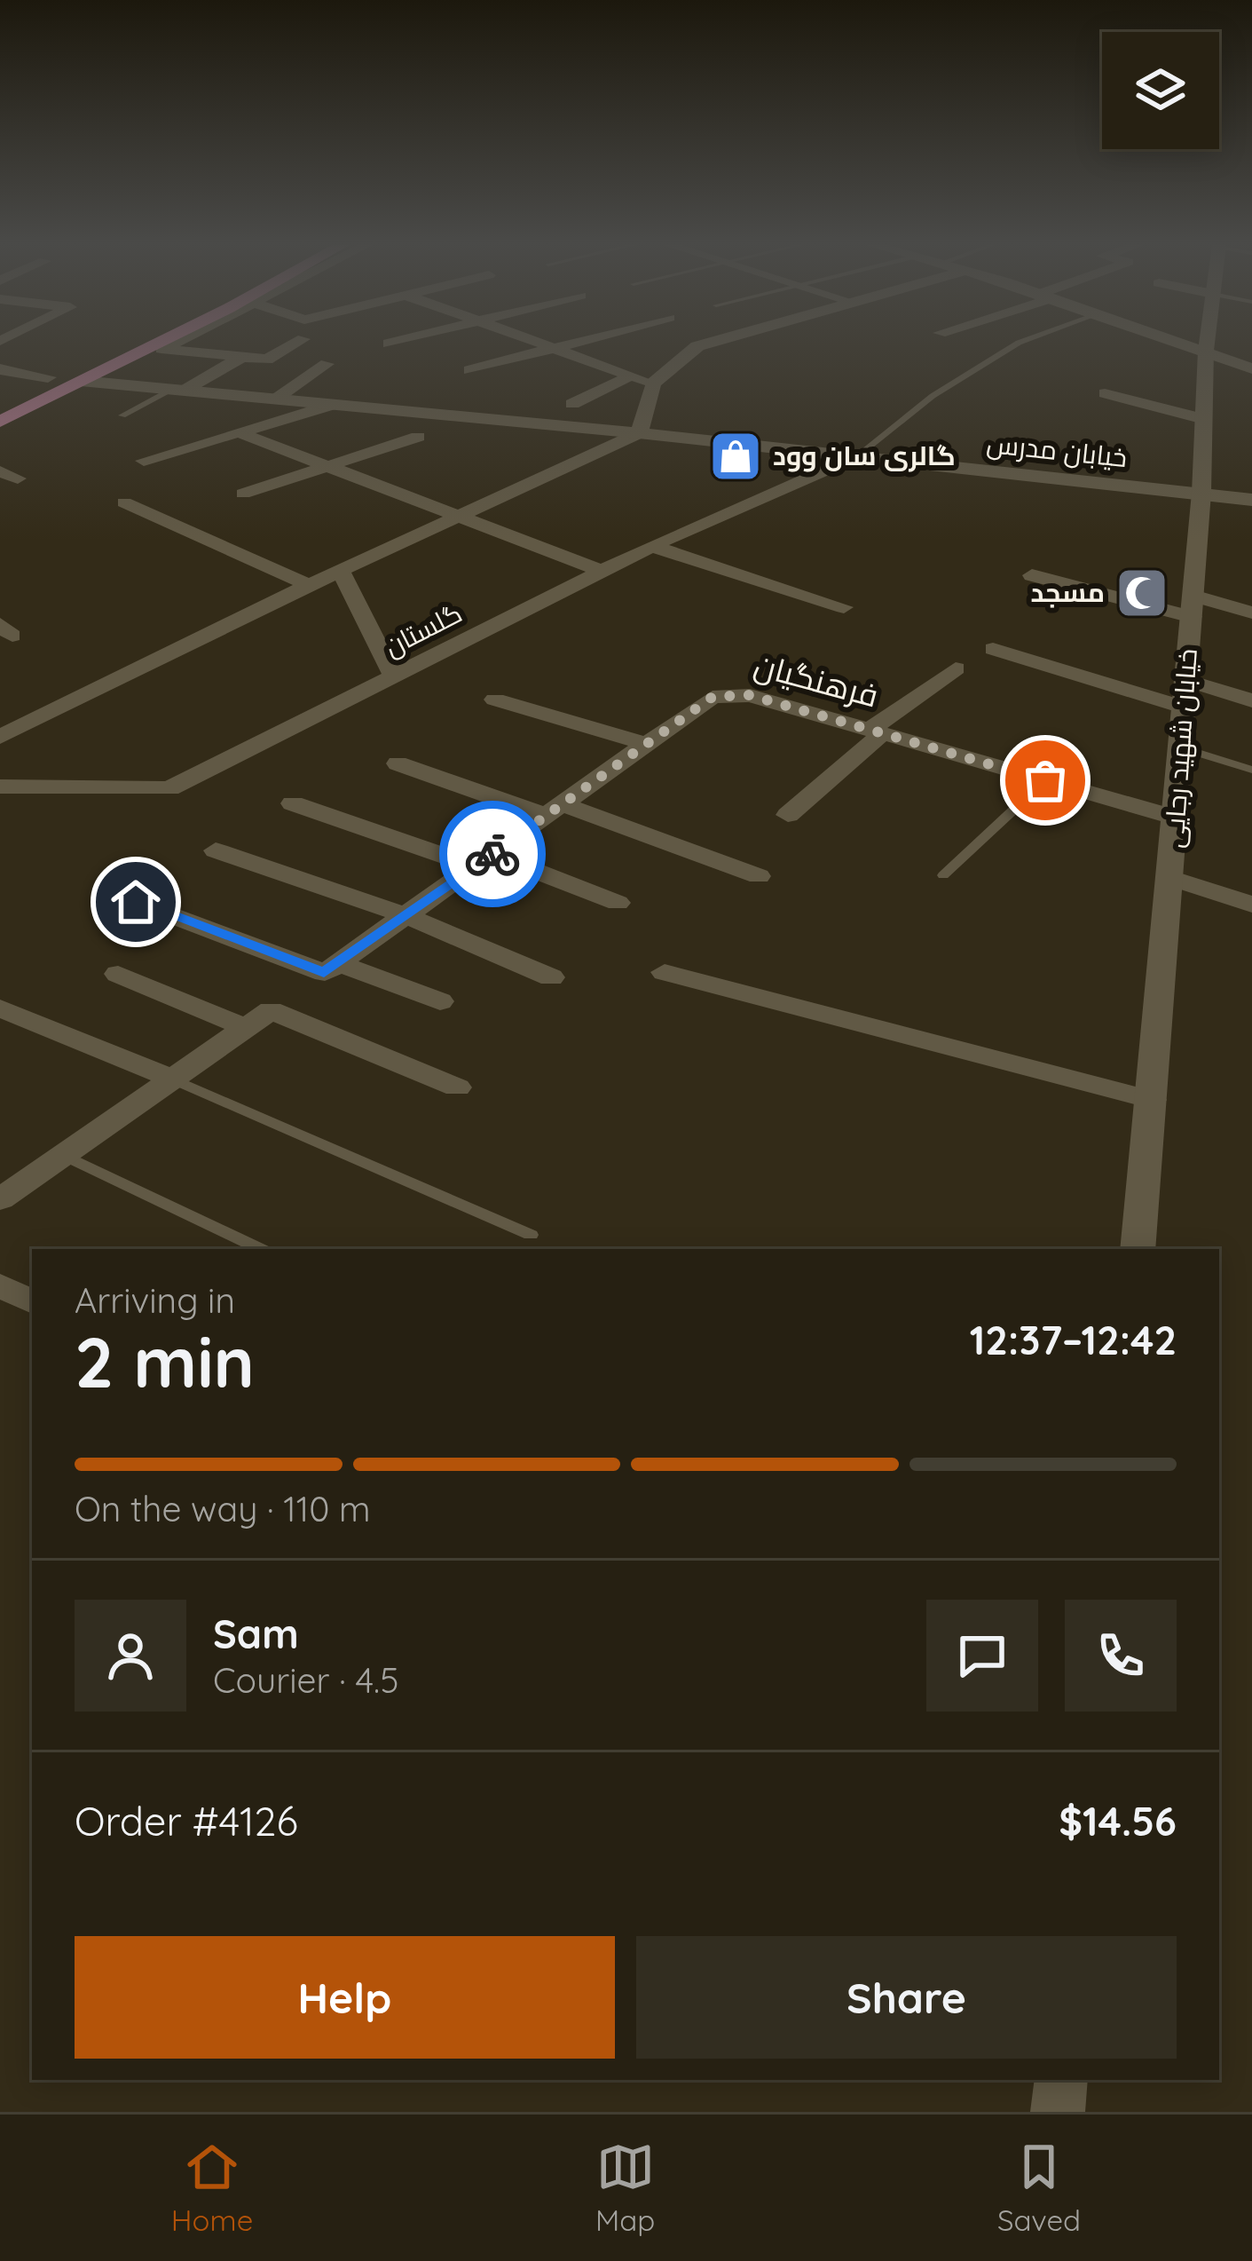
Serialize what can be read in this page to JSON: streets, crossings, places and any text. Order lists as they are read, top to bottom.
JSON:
{
  "streets": {
    "street": [
      "خیابان مدرس",
      "گلستان",
      "فرهنگیان",
      "خیابان شهید رجایی"
    ]
  },
  "crossings": [
    ["خیابان مدرس", "گلستان"],
    ["خیابان مدرس", "خیابان شهید رجایی"],
    ["فرهنگیان", "خیابان شهید رجایی"]
  ],
  "places": {
    "shop": ["گالری سان وود"],
    "mosque": ["مسجد"]
  },
  "page": {
    "heading": ["2 min", "Arriving in", "12:37–12:42"],
    "panel": [
      "Sam",
      "Courier · 4.5",
      "Order #4126",
      "$14.56"
    ],
    "bar": "On the way · 110 m",
    "buttons": ["Help", "Share"],
    "tabs": ["Home", "Map", "Saved"]
  }
}
